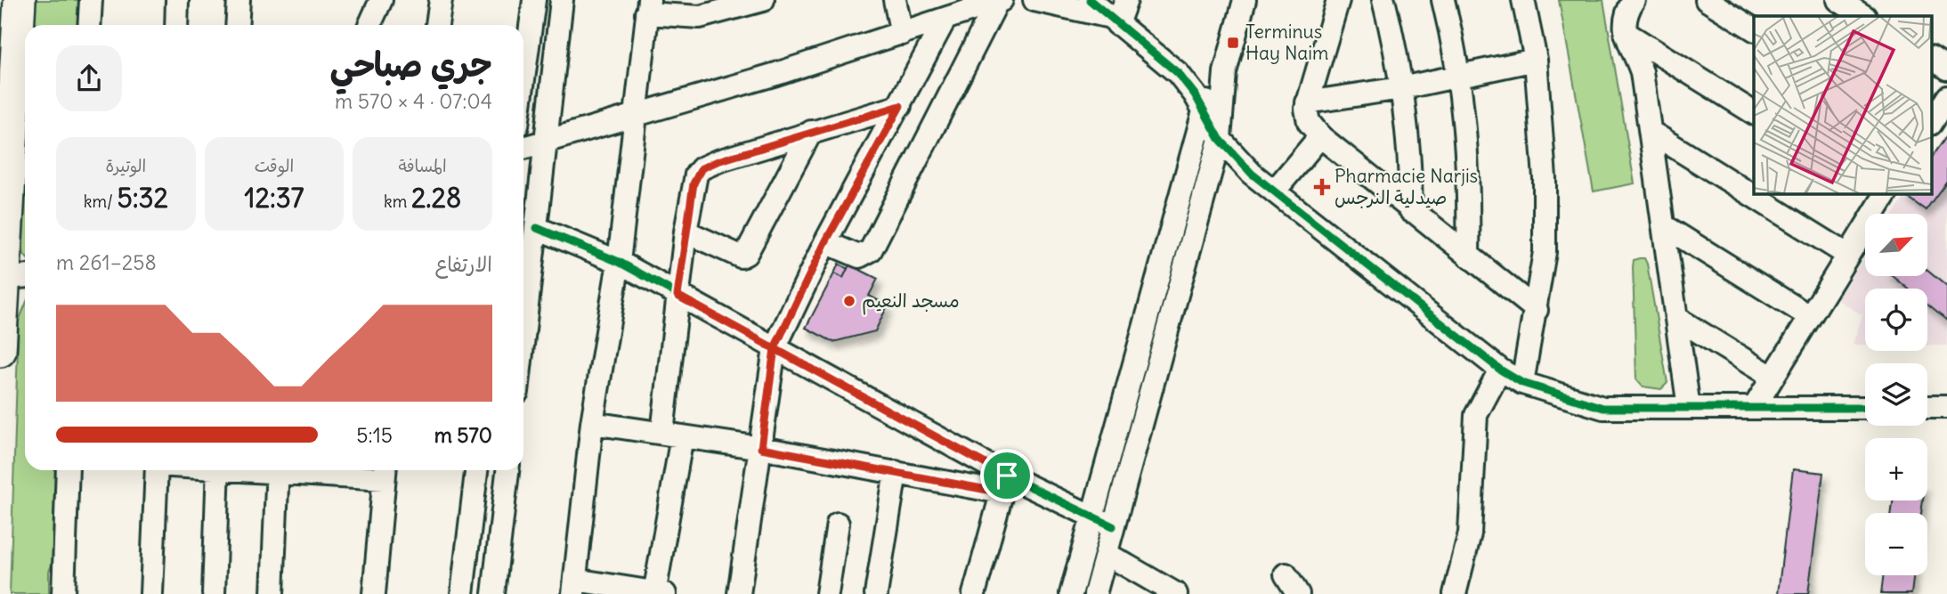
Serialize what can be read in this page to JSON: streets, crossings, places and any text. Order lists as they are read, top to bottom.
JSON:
{
  "places": {
    "transit": ["Terminus Hay Naim"],
    "health": ["Pharmacie Narjis صيدلية النرجس"],
    "other": ["مسجد النعيم"]
  },
  "north": "top right",
  "page": {
    "heading": ["جري صباحي", "07:04 · 4 × 570 m"],
    "stats": [
      ["المسافة", "2.28 km"],
      ["الوقت", "12:37"],
      ["الوتيرة", "5:32 /km"]
    ],
    "map_buttons": ["+", "−"],
    "chart": ["الارتفاع", "258–261 m"],
    "list": [
      {
        "name": "570 m",
        "note": "5:15"
      }
    ]
  }
}
